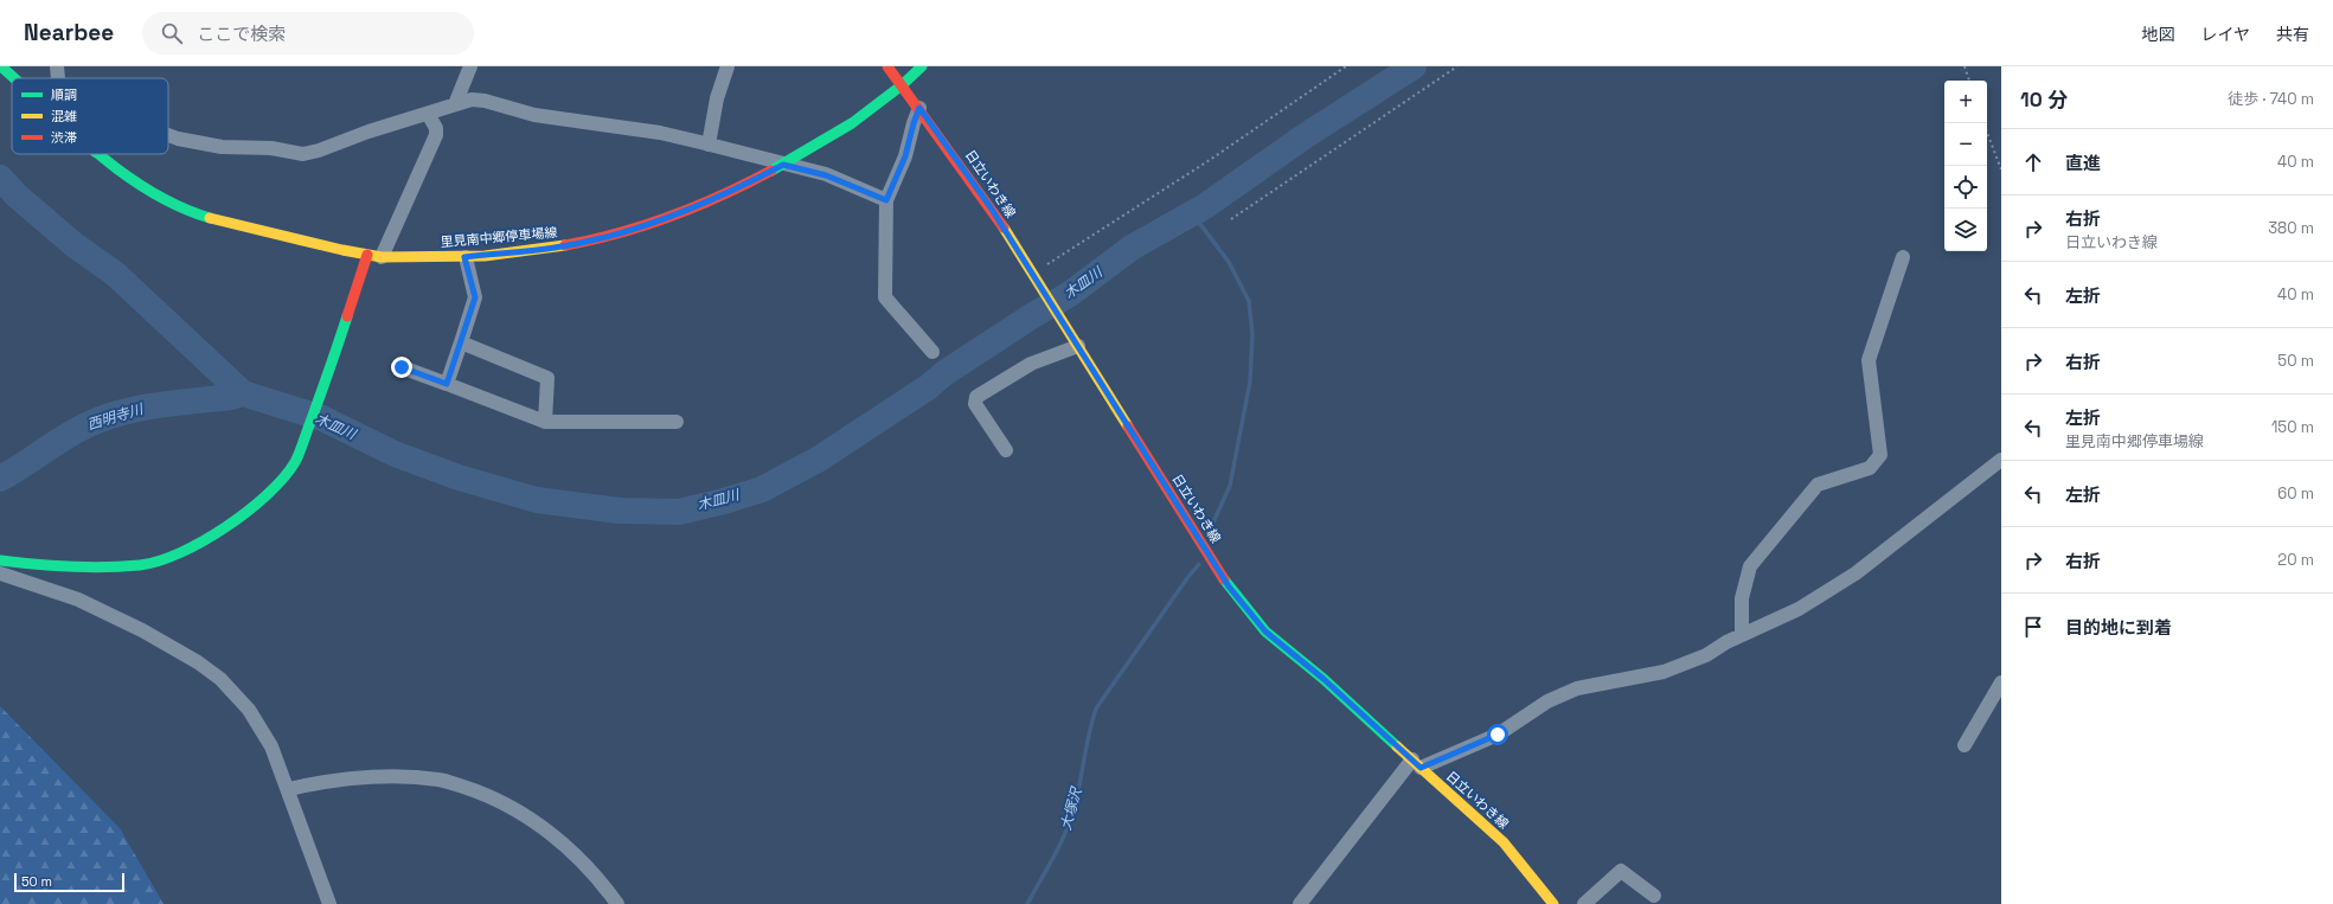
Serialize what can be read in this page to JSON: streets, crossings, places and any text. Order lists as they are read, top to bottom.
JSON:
{
  "streets": {
    "main road": ["日立いわき線", "里見南中郷停車場線"]
  },
  "crossings": [
    ["日立いわき線", "里見南中郷停車場線"]
  ],
  "water": ["木皿川", "西明寺川", "大塚沢"],
  "legend": ["順調", "混雑", "渋滞"],
  "scale_bar": "50 m",
  "page": {
    "header": "Nearbee",
    "search": "ここで検索",
    "nav": ["地図", "レイヤ", "共有"],
    "heading": ["10 分", "徒歩 · 740 m"],
    "map_buttons": ["+", "−"],
    "list": [
      ["直進", "40 m"],
      ["右折", "日立いわき線", "380 m"],
      ["左折", "40 m"],
      ["右折", "50 m"],
      ["左折", "里見南中郷停車場線", "150 m"],
      ["左折", "60 m"],
      ["右折", "20 m"],
      "目的地に到着"
    ],
    "scale": "50 m"
  }
}
